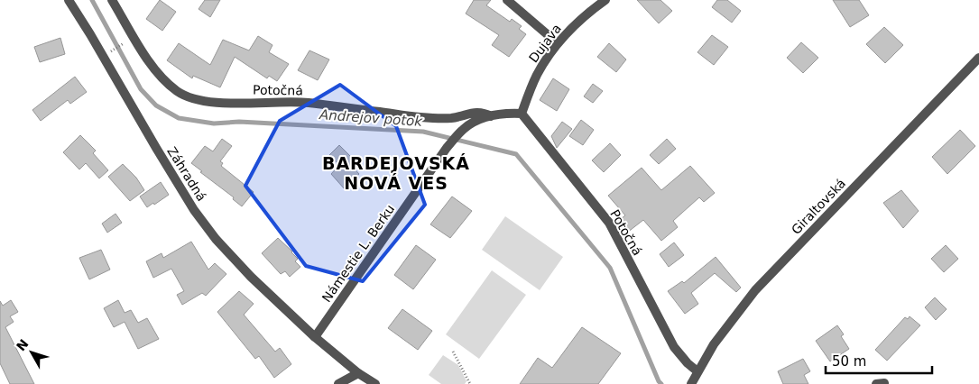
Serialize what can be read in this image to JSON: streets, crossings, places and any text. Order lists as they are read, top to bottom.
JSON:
{
  "streets": {
    "street": [
      "Dujava",
      "Potočná",
      "Záhradná",
      "Giraltovská",
      "Námestie L. Berku"
    ]
  },
  "crossings": [
    ["Dujava", "Potočná"],
    ["Dujava", "Námestie L. Berku"],
    ["Potočná", "Giraltovská"],
    ["Potočná", "Námestie L. Berku"],
    ["Záhradná", "Námestie L. Berku"]
  ],
  "districts": ["BARDEJOVSKÁ NOVÁ VES"],
  "water": ["Andrejov potok"],
  "scale_bar": "50 m",
  "north": "top left"
}
